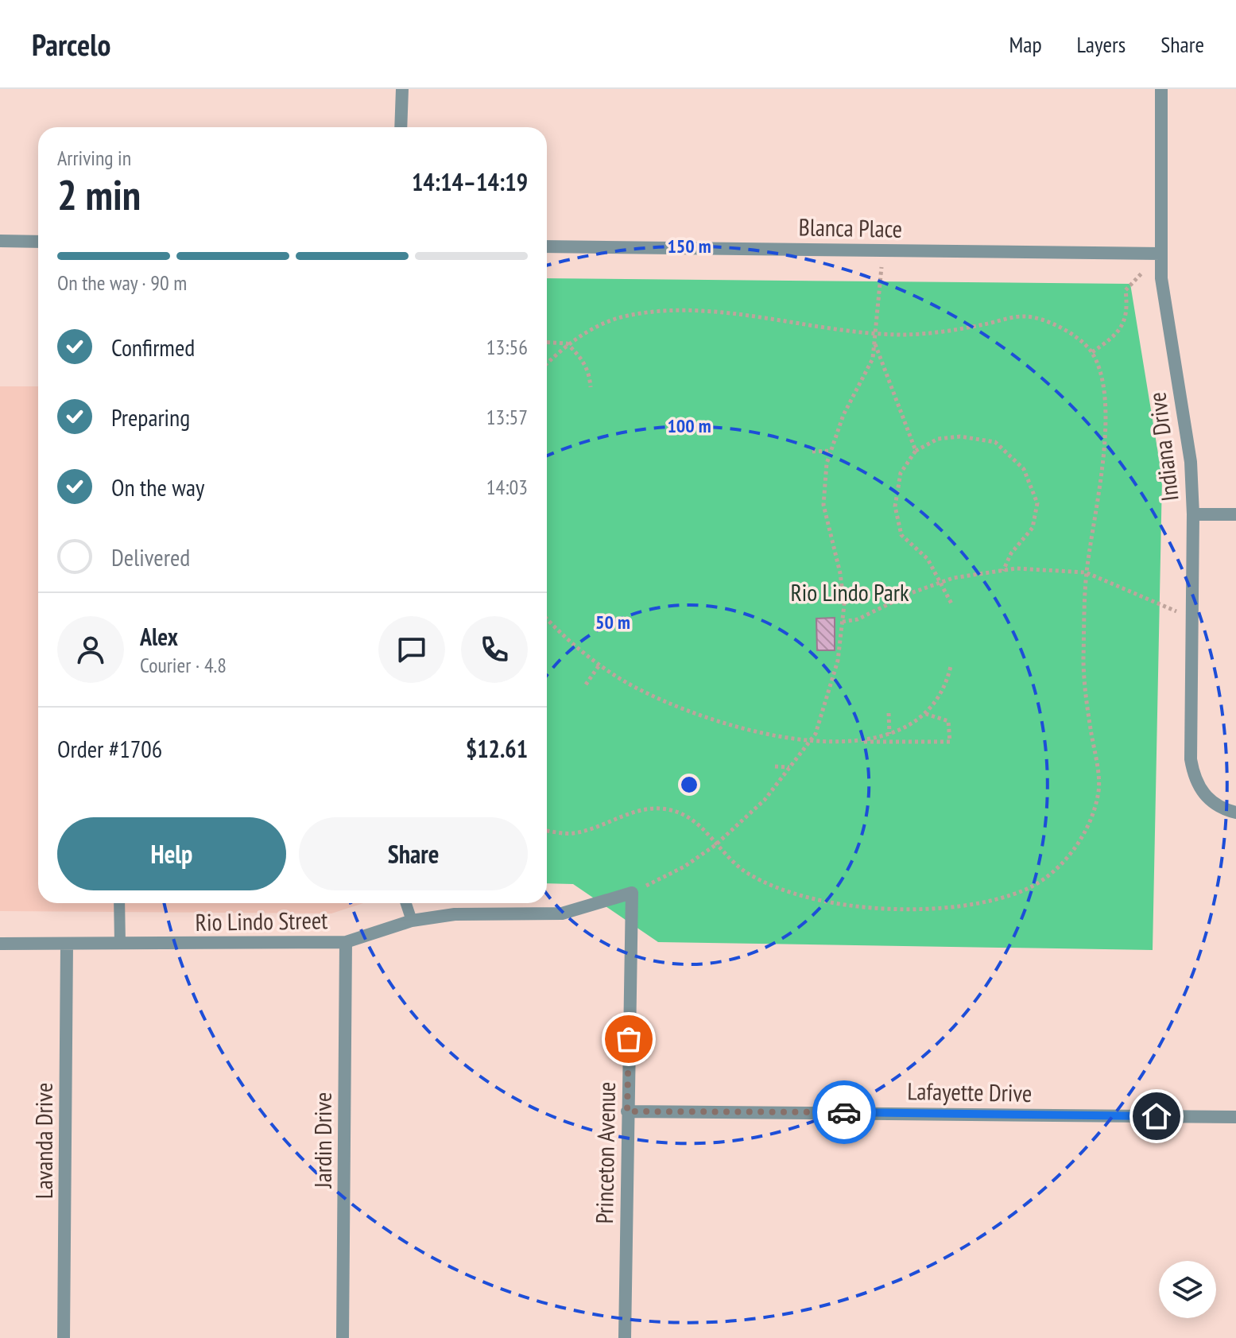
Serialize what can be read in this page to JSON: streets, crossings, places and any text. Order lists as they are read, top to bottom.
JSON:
{
  "streets": {
    "street": [
      "Blanca Place",
      "Indiana Drive",
      "Rio Lindo Street",
      "Lafayette Drive",
      "Jardin Drive",
      "Lavanda Drive",
      "Princeton Avenue"
    ]
  },
  "crossings": [
    ["Blanca Place", "Indiana Drive"],
    ["Rio Lindo Street", "Jardin Drive"],
    ["Rio Lindo Street", "Lavanda Drive"],
    ["Rio Lindo Street", "Princeton Avenue"],
    ["Lafayette Drive", "Princeton Avenue"]
  ],
  "parks": ["Rio Lindo Park"],
  "page": {
    "header": "Parcelo",
    "nav": ["Map", "Layers", "Share"],
    "heading": ["2 min", "Arriving in", "14:14–14:19"],
    "panel": [
      "Alex",
      "Courier · 4.8",
      "Order #1706",
      "$12.61"
    ],
    "bar": "On the way · 90 m",
    "list": [
      ["Confirmed", "13:56"],
      ["Preparing", "13:57"],
      ["On the way", "14:03"],
      "Delivered"
    ],
    "buttons": ["Help", "Share"]
  },
  "rings": ["150 m", "100 m", "50 m"]
}
